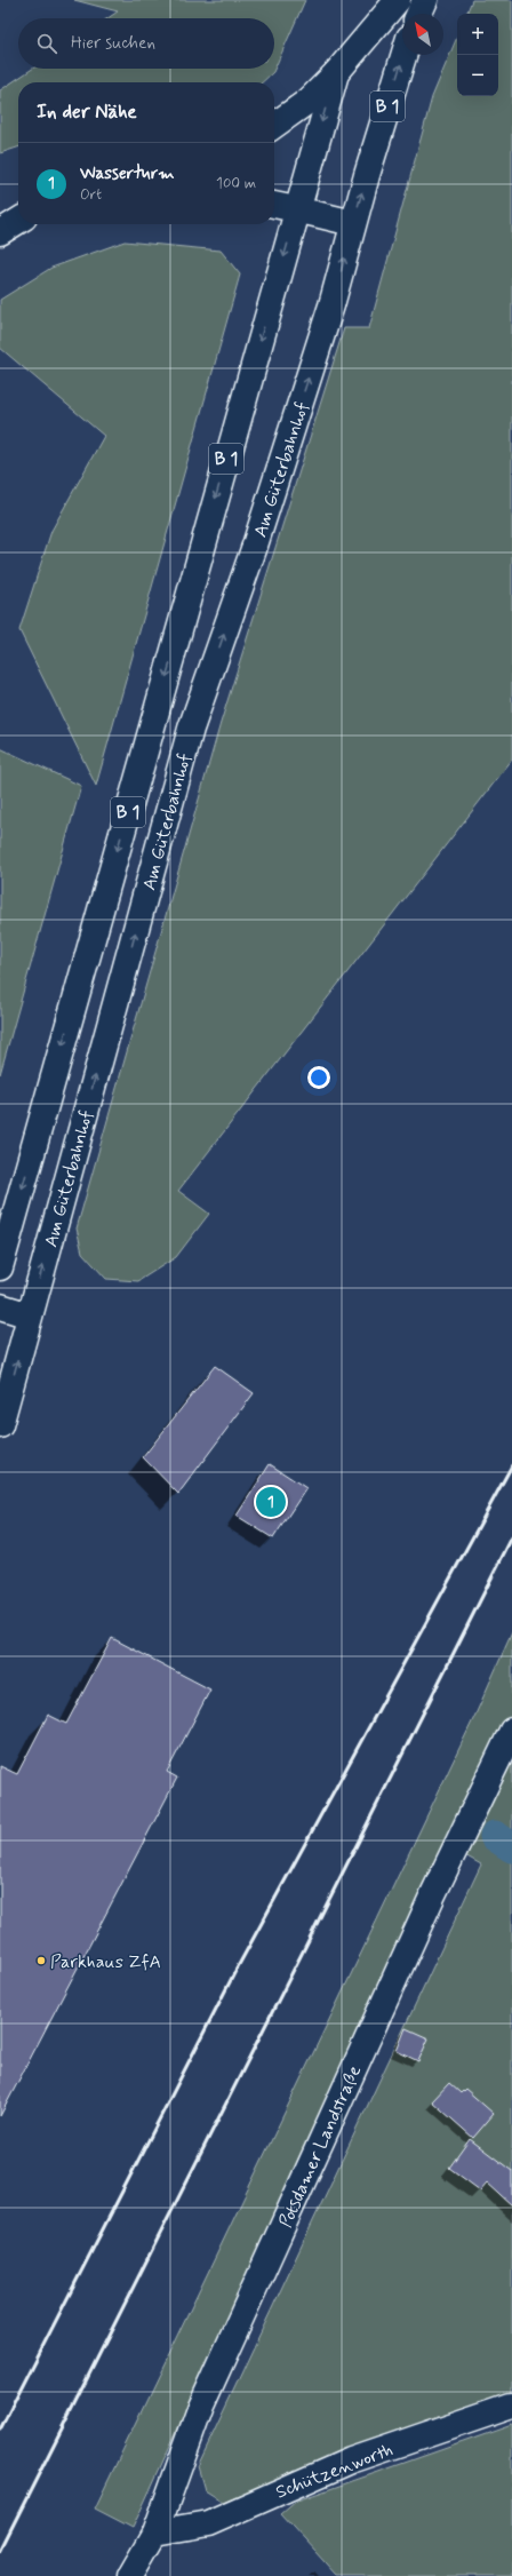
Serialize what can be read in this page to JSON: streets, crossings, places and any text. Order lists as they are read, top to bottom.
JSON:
{
  "streets": {
    "main road": [
      "B 1",
      "Am Güterbahnhof",
      "Potsdamer Landstraße",
      "Schützenworth"
    ]
  },
  "crossings": [
    ["B 1", "Am Güterbahnhof"],
    ["Potsdamer Landstraße", "Schützenworth"]
  ],
  "places": ["Parkhaus ZfA"],
  "north": "top left",
  "page": {
    "map_buttons": ["+", "−"],
    "search": "Hier suchen",
    "heading": "In der Nähe",
    "list": [
      {
        "mark": "1",
        "name": "Wasserturm",
        "note": "Ort",
        "value": "100 m"
      }
    ],
    "pins": "1"
  }
}
